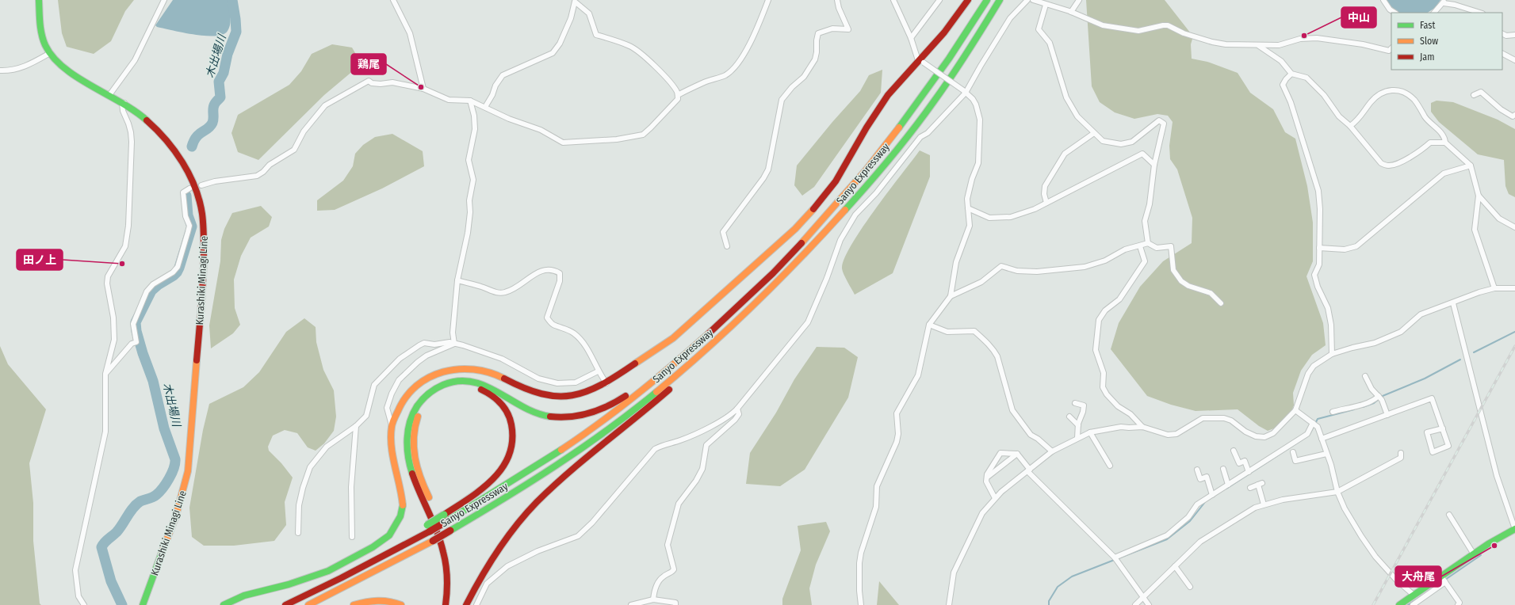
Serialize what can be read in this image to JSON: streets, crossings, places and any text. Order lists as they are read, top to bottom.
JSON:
{
  "streets": {
    "main road": ["Sanyo Expressway", "Kurashiki Minagi Line"]
  },
  "water": ["木出場川"],
  "places": [
    "中山",
    "鶏尾",
    "田ノ上",
    "大舟尾"
  ],
  "legend": ["Fast", "Slow", "Jam"]
}
